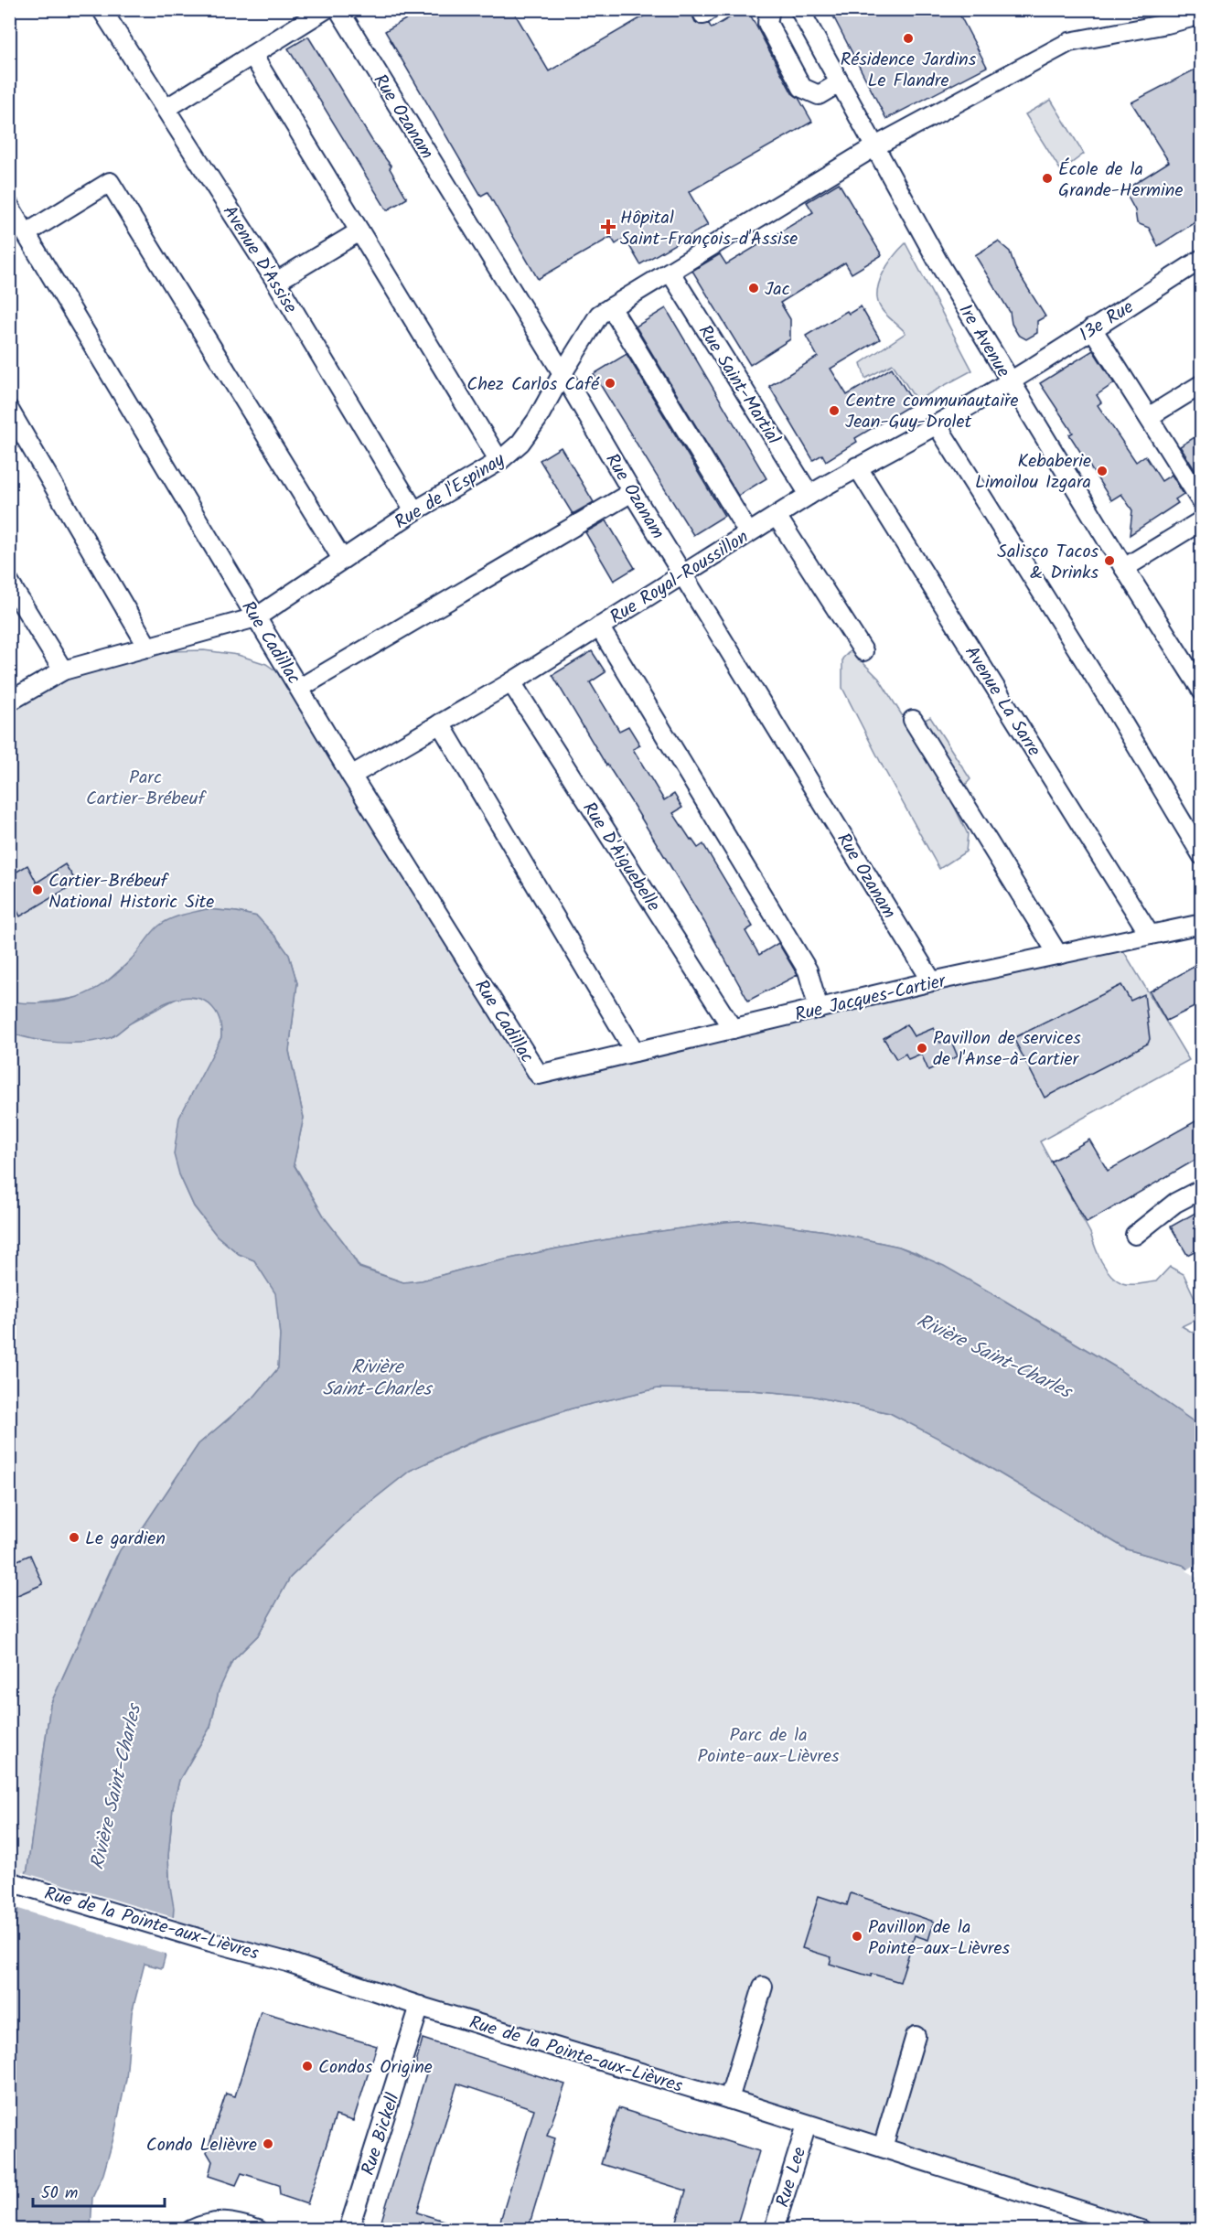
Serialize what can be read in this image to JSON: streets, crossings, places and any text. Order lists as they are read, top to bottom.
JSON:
{
  "streets": {
    "street": [
      "Rue Ozanam",
      "Avenue D'Assise",
      "13e Rue",
      "1re Avenue",
      "Rue Saint-Martial",
      "Rue de l'Espinay",
      "Rue Royal-Roussillon",
      "Rue Cadillac",
      "Avenue La Sarre",
      "Rue D'Aiguebelle",
      "Rue Jacques-Cartier",
      "Rue de la Pointe-aux-Lièvres",
      "Rue Bickell",
      "Rue Lee"
    ]
  },
  "crossings": [
    ["Rue Ozanam", "Rue de l'Espinay"],
    ["Rue Ozanam", "Rue Royal-Roussillon"],
    ["Rue Ozanam", "Rue Jacques-Cartier"],
    ["Avenue D'Assise", "Rue de l'Espinay"],
    ["13e Rue", "1re Avenue"],
    ["13e Rue", "Rue Royal-Roussillon"],
    ["1re Avenue", "Rue de l'Espinay"],
    ["1re Avenue", "Rue Royal-Roussillon"],
    ["Rue Saint-Martial", "Rue de l'Espinay"],
    ["Rue Saint-Martial", "Rue Royal-Roussillon"],
    ["Rue de l'Espinay", "Rue Cadillac"],
    ["Rue Royal-Roussillon", "Rue Cadillac"],
    ["Rue Royal-Roussillon", "Avenue La Sarre"],
    ["Rue Royal-Roussillon", "Rue D'Aiguebelle"],
    ["Rue Cadillac", "Rue Jacques-Cartier"],
    ["Avenue La Sarre", "Rue Jacques-Cartier"],
    ["Rue D'Aiguebelle", "Rue Jacques-Cartier"],
    ["Rue de la Pointe-aux-Lièvres", "Rue Bickell"],
    ["Rue de la Pointe-aux-Lièvres", "Rue Lee"]
  ],
  "water": ["Rivière Saint-Charles"],
  "parks": ["Parc Cartier-Brébeuf", "Parc de la Pointe-aux-Lièvres"],
  "places": {
    "other": [
      "Résidence Jardins Le Flandre",
      "École de la Grande-Hermine",
      "Jac",
      "Chez Carlos Café",
      "Centre communautaire Jean-Guy-Drolet",
      "Kebaberie Limoilou Izgara",
      "Salisco Tacos & Drinks",
      "Cartier-Brébeuf National Historic Site",
      "Pavillon de services de l'Anse-à-Cartier",
      "Le gardien",
      "Pavillon de la Pointe-aux-Lièvres",
      "Condos Origine",
      "Condo Lelièvre"
    ],
    "health": ["Hôpital Saint-François-d'Assise"]
  },
  "scale_bar": "50 m"
}
